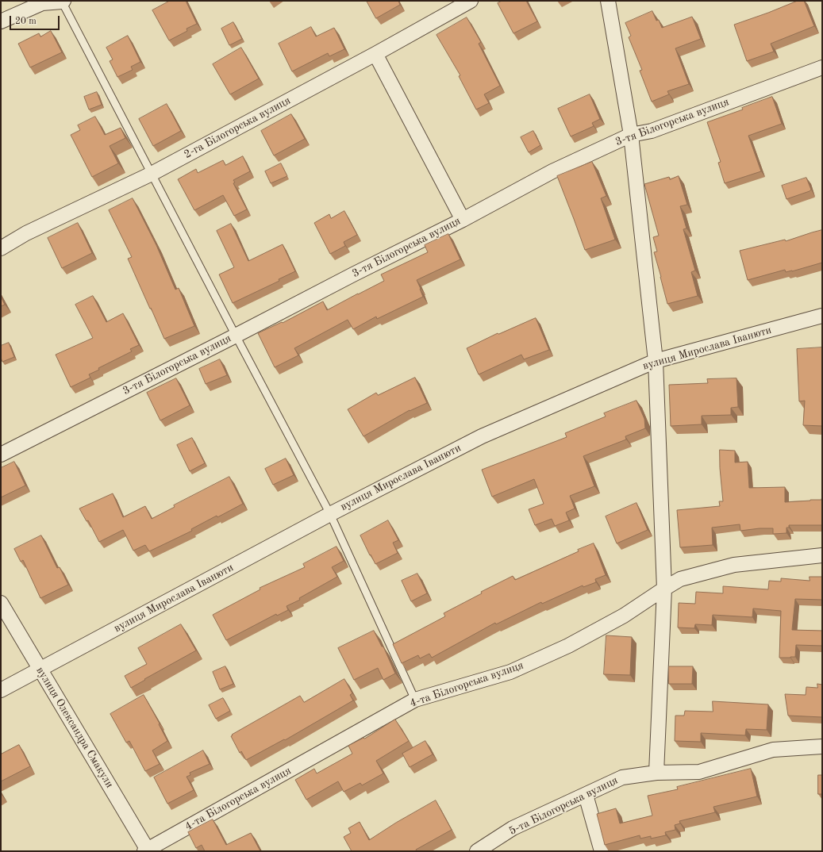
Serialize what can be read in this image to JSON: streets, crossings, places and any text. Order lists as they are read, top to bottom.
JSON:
{
  "streets": {
    "street": [
      "3-тя Білогорська вулиця",
      "2-га Білогорська вулиця",
      "вулиця Мирослава Іванюти",
      "4-та Білогорська вулиця",
      "вулиця Олександра Смакули",
      "5-та Білогорська вулиця"
    ]
  },
  "crossings": [
    ["вулиця Мирослава Іванюти", "вулиця Олександра Смакули"],
    ["4-та Білогорська вулиця", "вулиця Олександра Смакули"]
  ],
  "scale_bar": "20 m"
}
